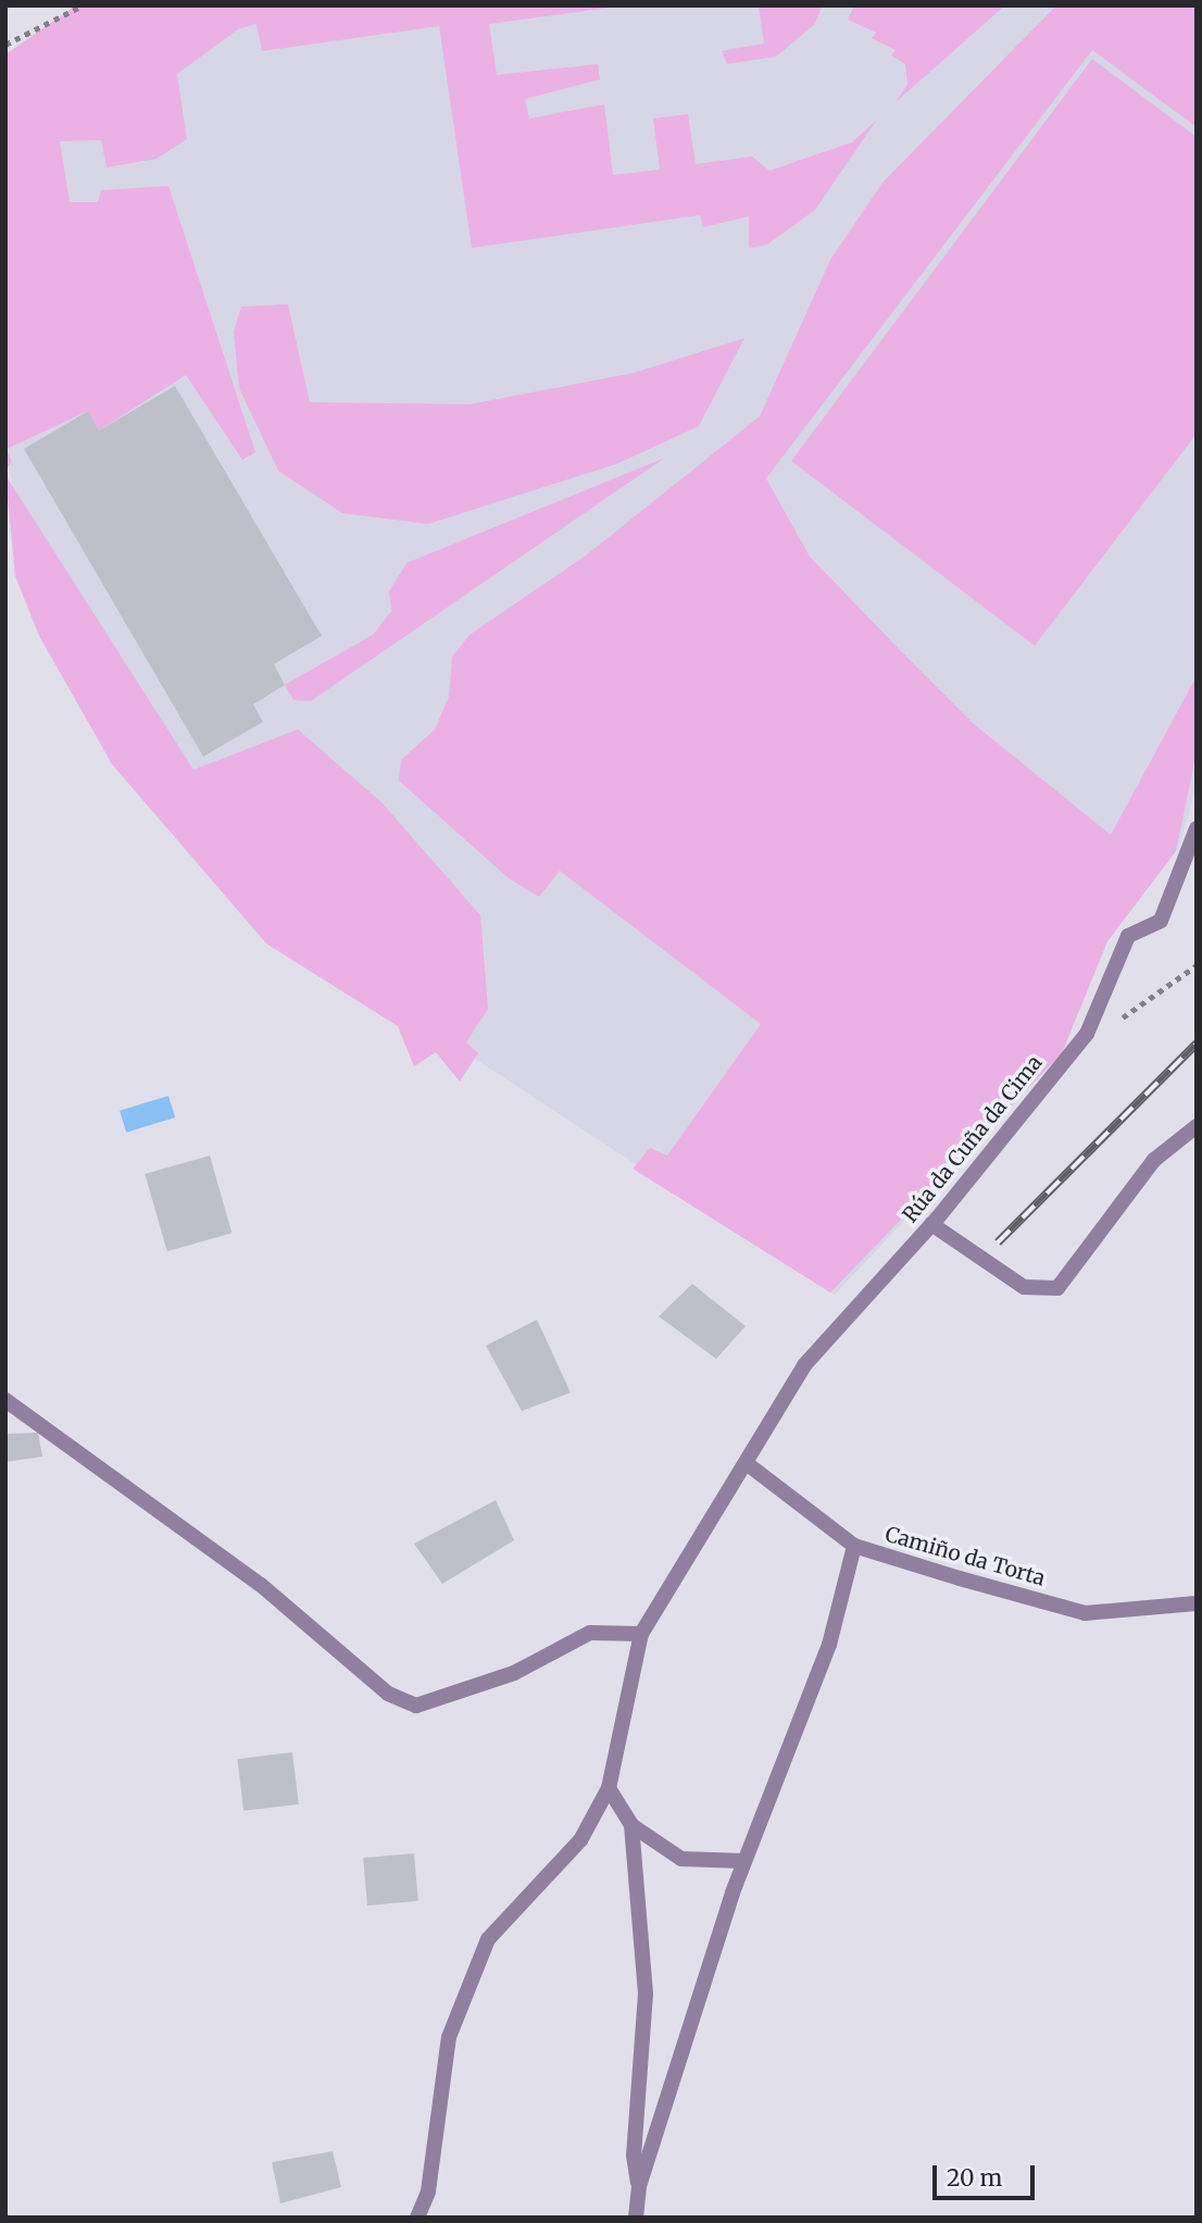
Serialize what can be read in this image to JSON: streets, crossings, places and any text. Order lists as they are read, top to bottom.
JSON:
{
  "streets": {
    "street": ["Rúa da Cuña da Cima", "Camiño da Torta"]
  },
  "crossings": [
    ["Rúa da Cuña da Cima", "Camiño da Torta"]
  ],
  "scale_bar": "20 m"
}
